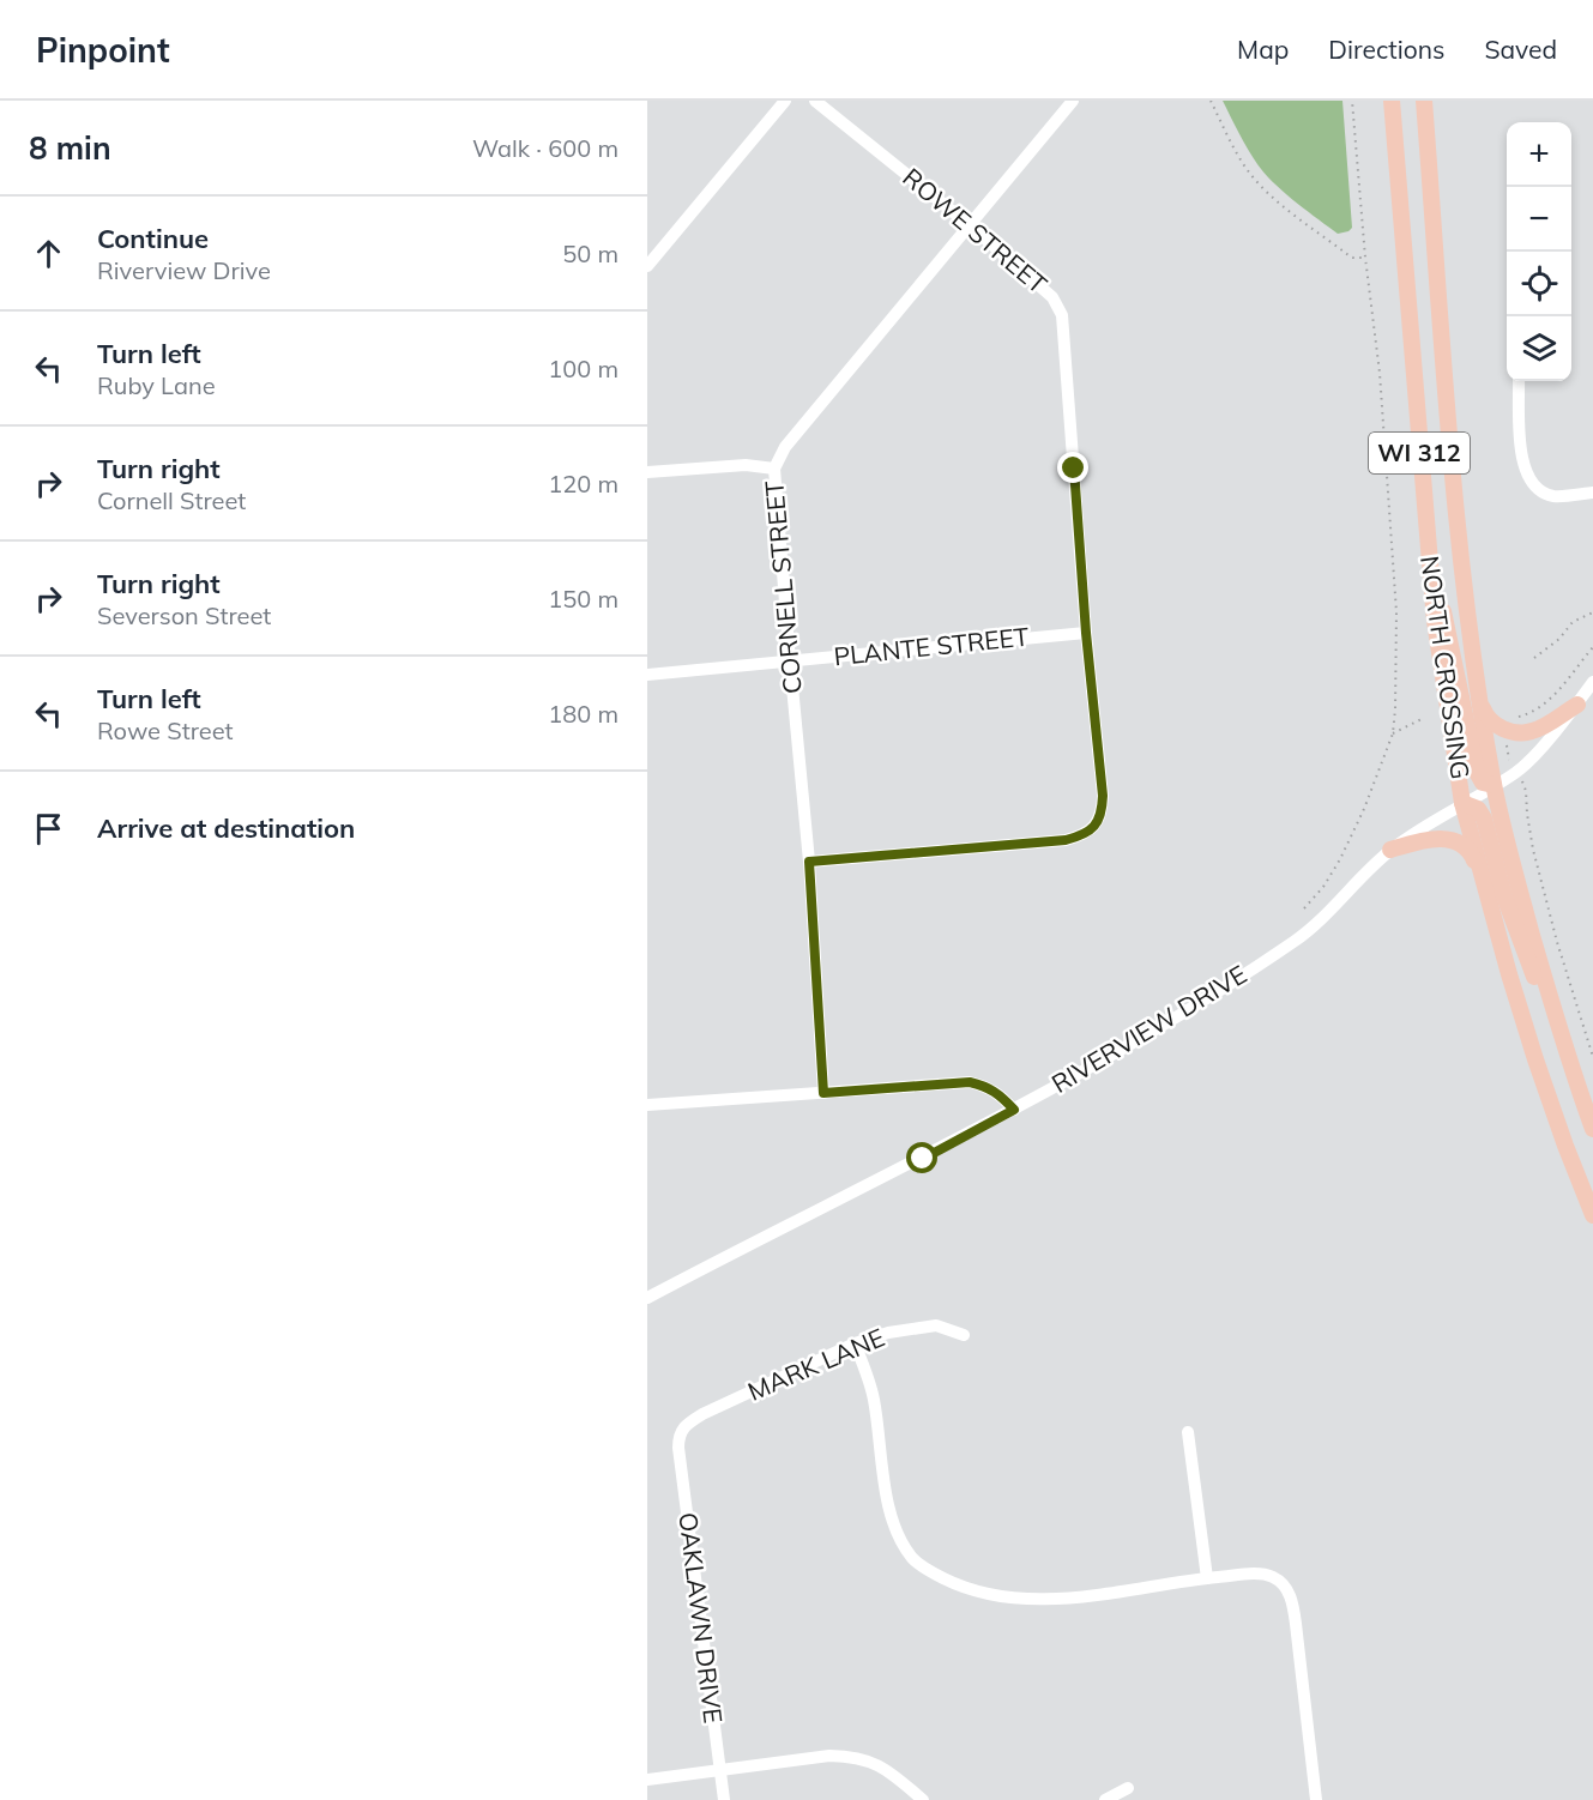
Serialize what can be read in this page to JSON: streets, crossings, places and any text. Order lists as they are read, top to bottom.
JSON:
{
  "streets": {
    "main road": ["WI 312", "NORTH CROSSING"],
    "street": [
      "ROWE STREET",
      "CORNELL STREET",
      "PLANTE STREET",
      "RIVERVIEW DRIVE",
      "MARK LANE",
      "OAKLAWN DRIVE"
    ]
  },
  "crossings": [
    ["ROWE STREET", "CORNELL STREET"],
    ["ROWE STREET", "PLANTE STREET"],
    ["CORNELL STREET", "PLANTE STREET"],
    ["NORTH CROSSING", "RIVERVIEW DRIVE"],
    ["MARK LANE", "OAKLAWN DRIVE"]
  ],
  "page": {
    "header": "Pinpoint",
    "nav": ["Map", "Directions", "Saved"],
    "heading": ["8 min", "Walk · 600 m"],
    "map_buttons": ["+", "−"],
    "list": [
      ["Continue", "Riverview Drive", "50 m"],
      ["Turn left", "Ruby Lane", "100 m"],
      ["Turn right", "Cornell Street", "120 m"],
      ["Turn right", "Severson Street", "150 m"],
      ["Turn left", "Rowe Street", "180 m"],
      "Arrive at destination"
    ]
  }
}
